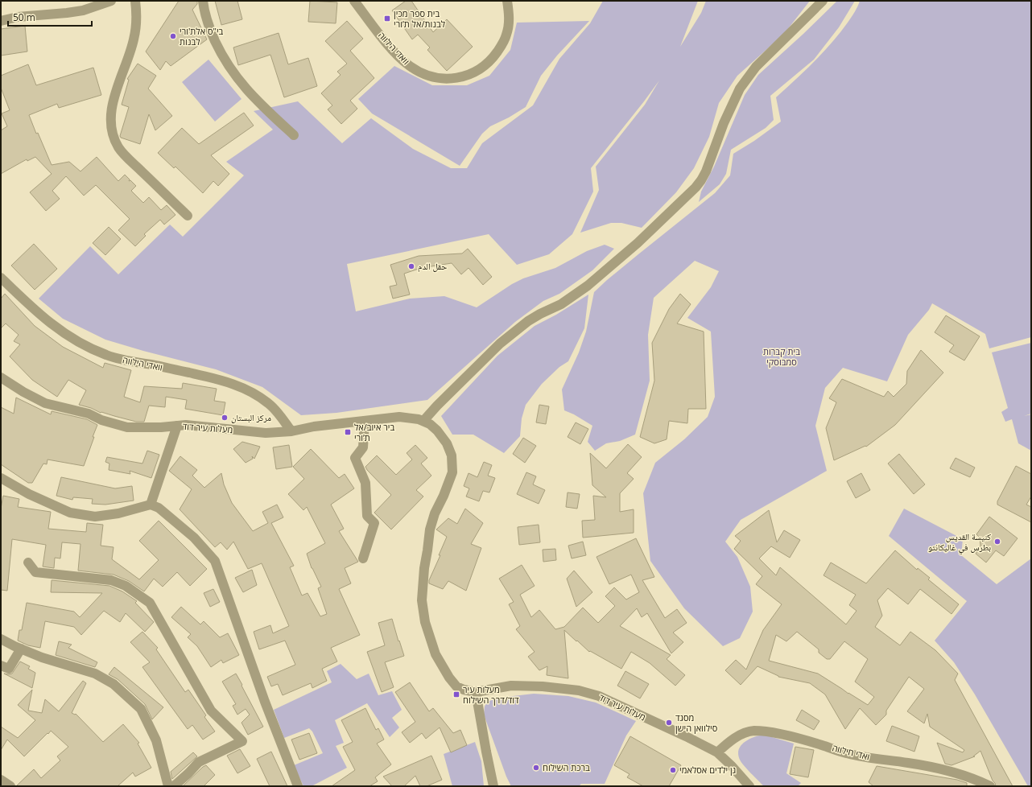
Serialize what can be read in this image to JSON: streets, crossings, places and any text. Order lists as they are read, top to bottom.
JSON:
{
  "streets": {
    "street": ["וואדי הילווה", "מעלות עיר דוד", "ואדי חילווה"]
  },
  "crossings": [
    ["וואדי הילווה", "מעלות עיר דוד"],
    ["מעלות עיר דוד", "ואדי חילווה"]
  ],
  "parks": ["בית קברות סמבוסקי"],
  "places": {
    "transit": ["בית ספר מכין לבנות/אל ת׳ורי", "ביר איוב/אל ת׳ורי", "מעלות עיר דוד/דרך השילוח"],
    "other": [
      "בי\"ס אלת'ורי לבנות",
      "حقل الدم",
      "مركز البستان",
      "كنيسة القديس بطرس في غاليكانتو",
      "מסגד סילוואן הישן",
      "ברכת השילוח",
      "גן ילדים אסלאמי"
    ]
  },
  "scale_bar": "50 m"
}
